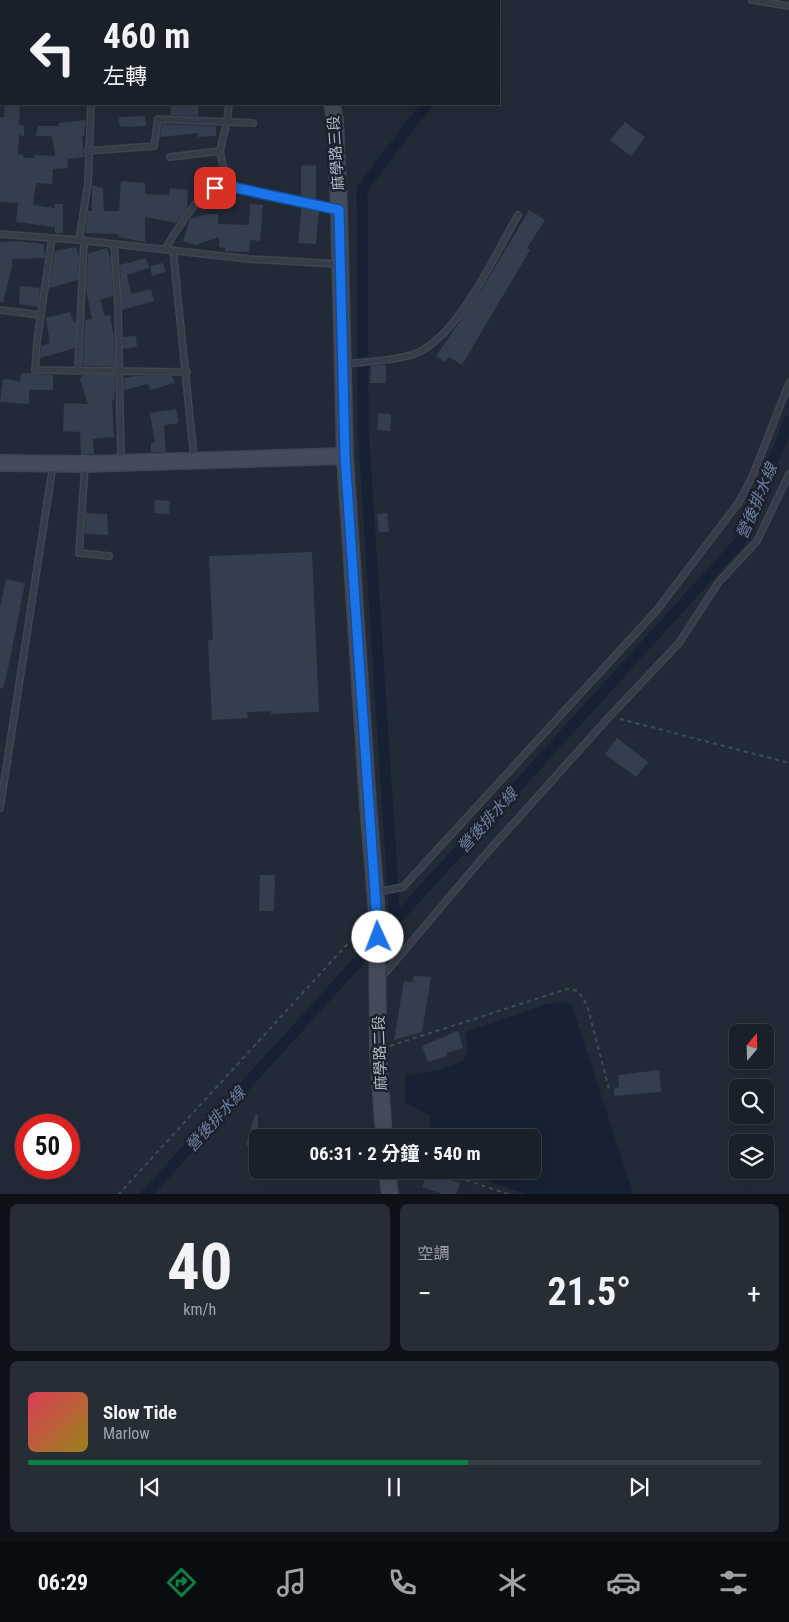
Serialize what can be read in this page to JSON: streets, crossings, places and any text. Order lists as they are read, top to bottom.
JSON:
{
  "streets": {
    "main road": ["麻學路三段", "麻學路二段"]
  },
  "crossings": [
    ["麻學路三段", "麻學路二段"]
  ],
  "water": ["營後排水線"],
  "north": "top",
  "page": {
    "turn": ["460 m", "左轉"],
    "limit": "50",
    "trip": "06:31 · 2 分鐘 · 540 m",
    "tile": [
      ["40", "km/h"],
      "空調"
    ],
    "heat": ["−", "21.5°", "+"],
    "song": ["Slow Tide", "Marlow"],
    "tabs": "06:29"
  }
}
